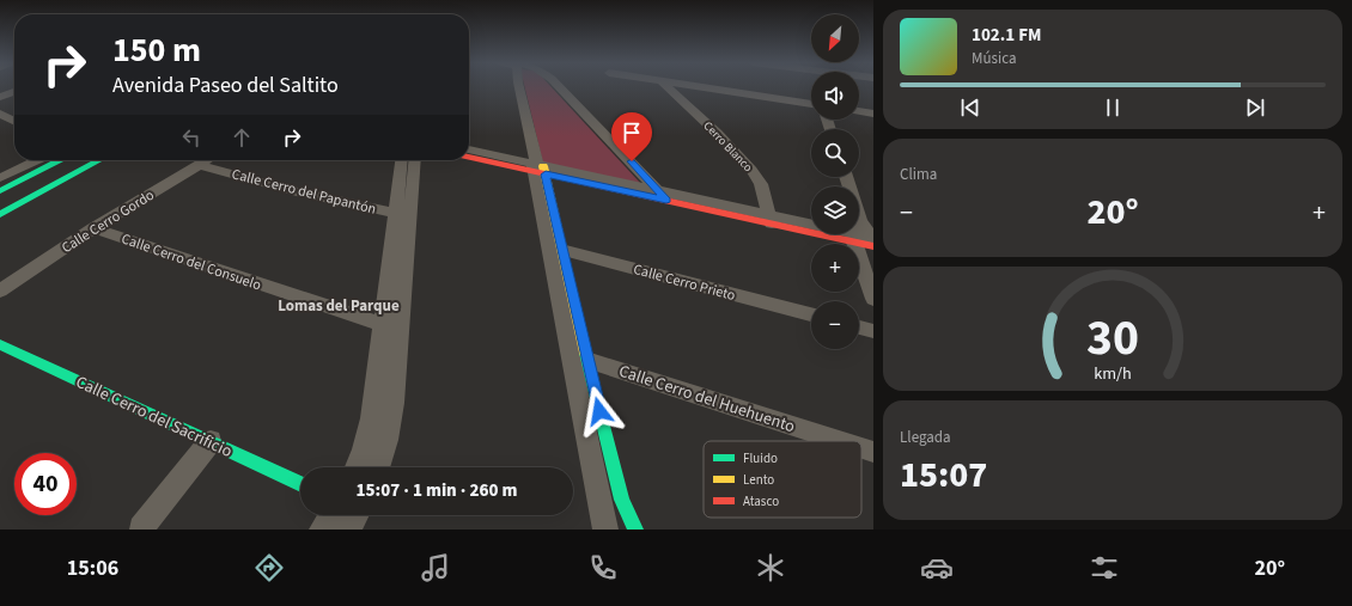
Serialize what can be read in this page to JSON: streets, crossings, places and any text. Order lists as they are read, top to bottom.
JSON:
{
  "streets": {
    "street": [
      "Cerro Blanco",
      "Calle Cerro del Papantón",
      "Calle Cerro Gordo",
      "Calle Cerro del Consuelo",
      "Calle Cerro Prieto",
      "Calle Cerro del Huehuento",
      "Calle Cerro del Sacrificio"
    ]
  },
  "crossings": [
    ["Calle Cerro del Papantón", "Calle Cerro Gordo"],
    ["Calle Cerro Gordo", "Calle Cerro del Consuelo"]
  ],
  "districts": ["Lomas del Parque"],
  "legend": ["Fluido", "Lento", "Atasco"],
  "north": "bottom left",
  "page": {
    "map_buttons": ["+", "−"],
    "turn": ["150 m", "Avenida Paseo del Saltito"],
    "song": ["102.1 FM", "Música"],
    "tile": [
      "Clima",
      ["Llegada", "15:07"]
    ],
    "heat": ["−", "20°", "+"],
    "limit": "40",
    "trip": "15:07 · 1 min · 260 m",
    "tabs": ["15:06", "20°"],
    "gauge": ["30", "km/h"]
  }
}
